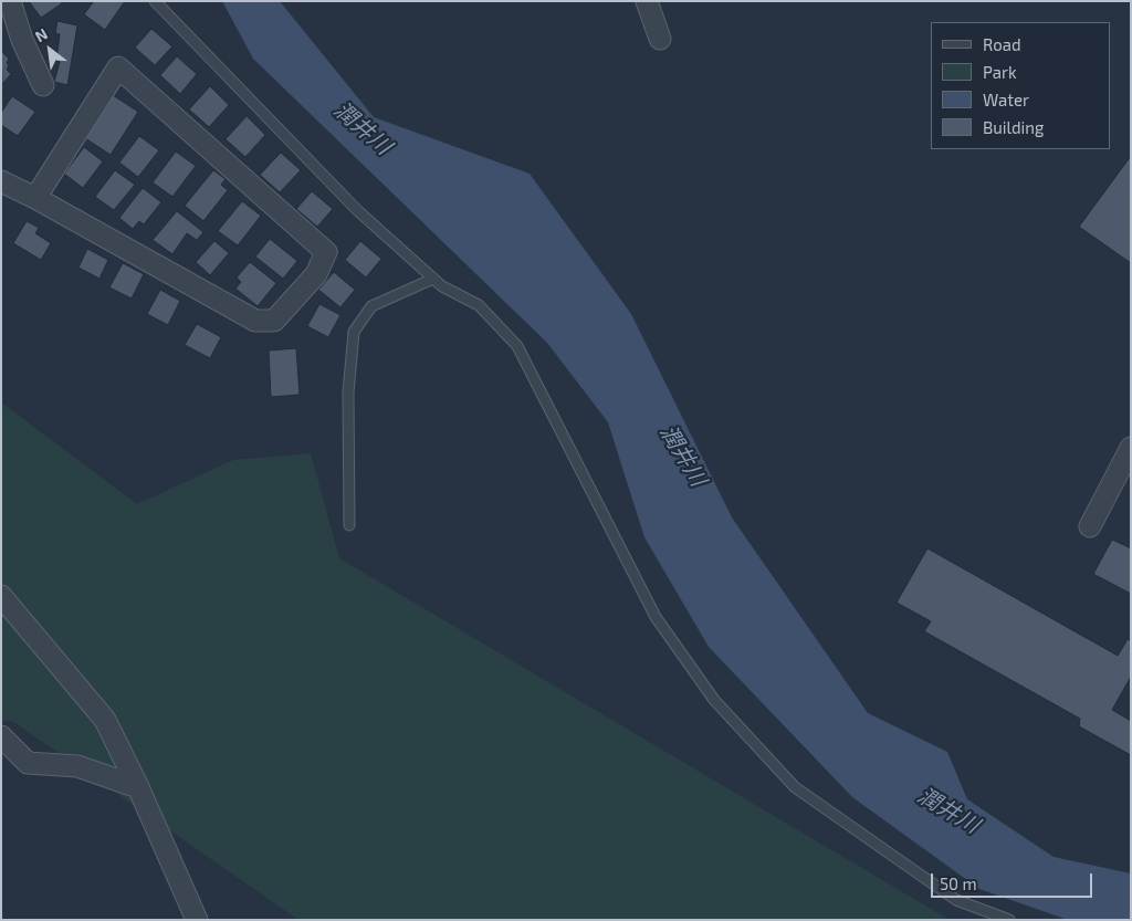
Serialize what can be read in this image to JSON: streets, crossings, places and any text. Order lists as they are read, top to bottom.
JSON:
{
  "water": ["潤井川"],
  "legend": [
    "Road",
    "Park",
    "Water",
    "Building"
  ],
  "scale_bar": "50 m",
  "north": "top left"
}
